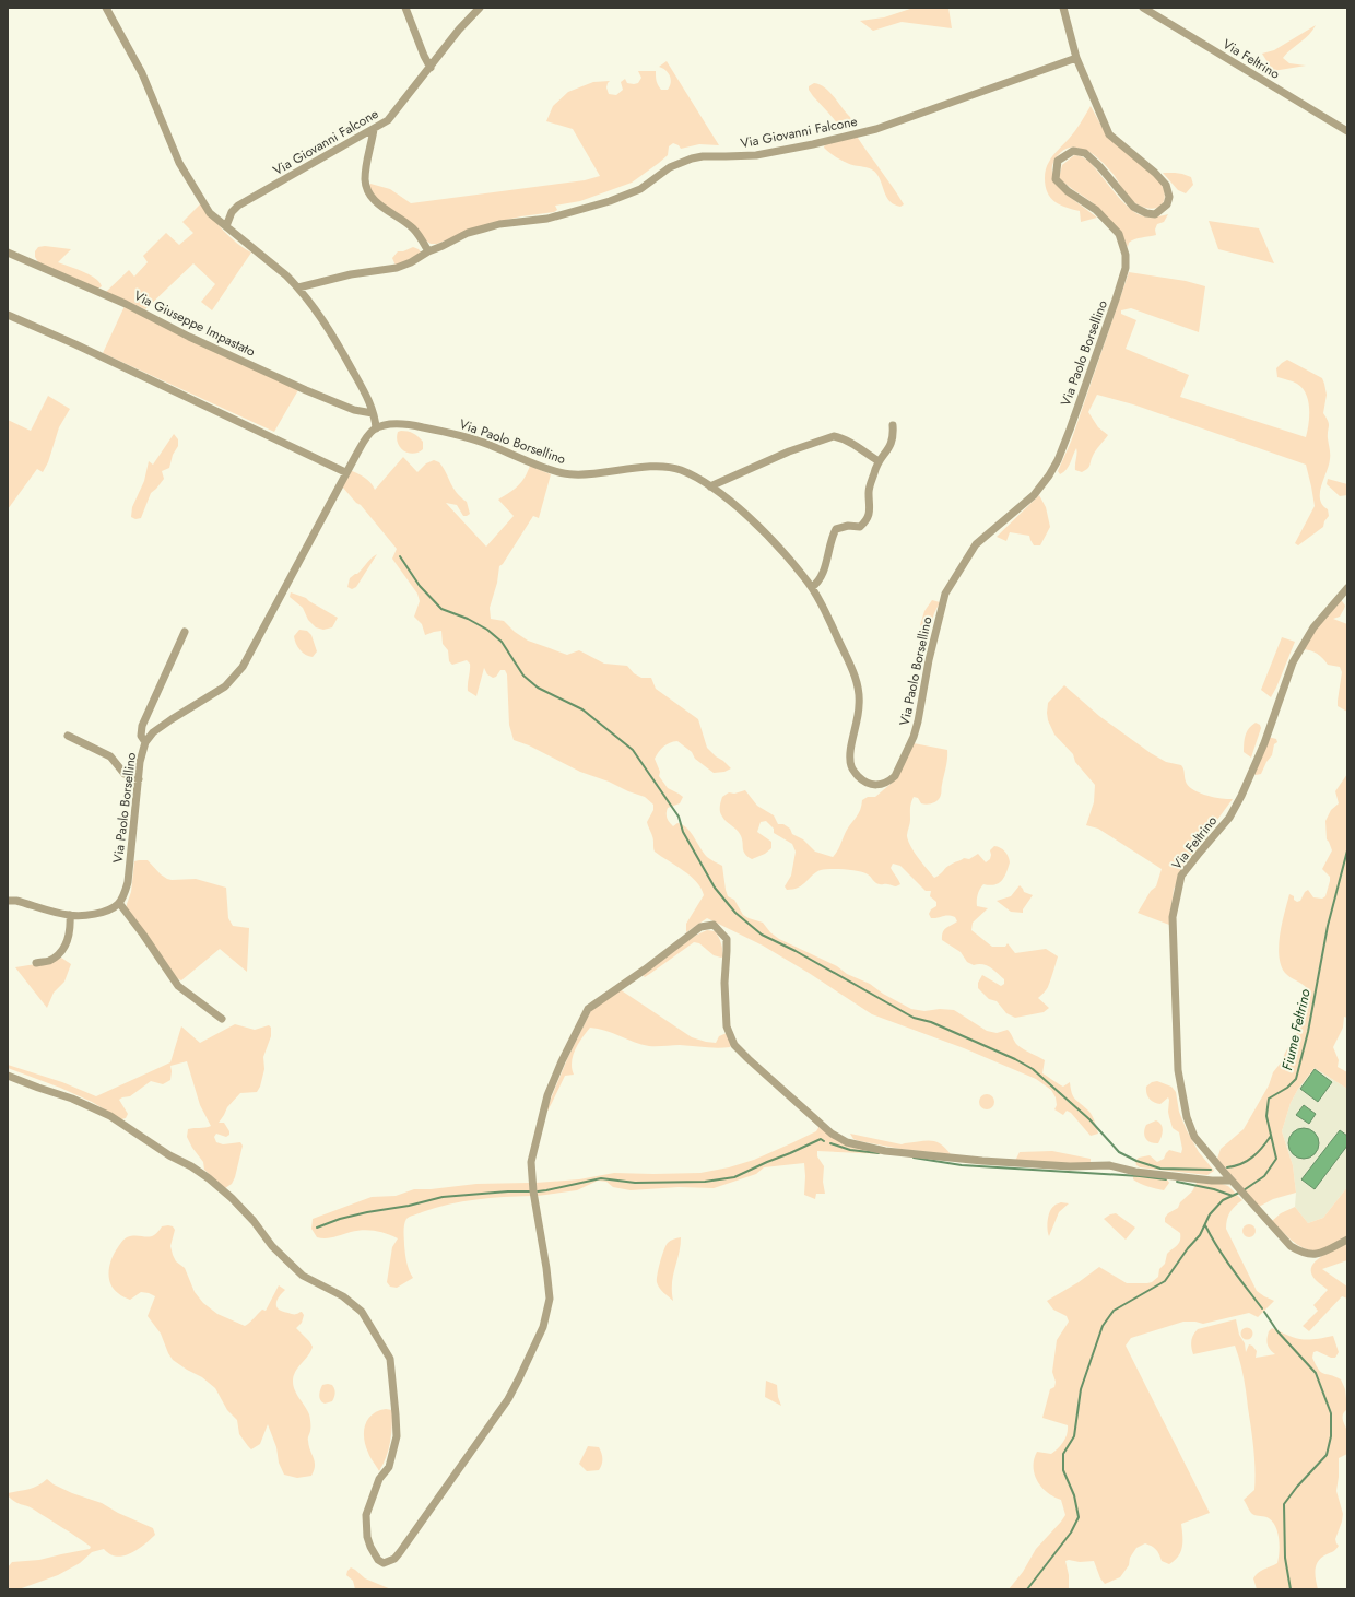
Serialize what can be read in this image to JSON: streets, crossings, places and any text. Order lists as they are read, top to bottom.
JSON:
{
  "streets": {
    "street": [
      "Via Feltrino",
      "Via Giovanni Falcone",
      "Via Giuseppe Impastato",
      "Via Paolo Borsellino"
    ]
  },
  "crossings": [
    ["Via Giovanni Falcone", "Via Paolo Borsellino"]
  ],
  "water": ["Fiume Feltrino"]
}
